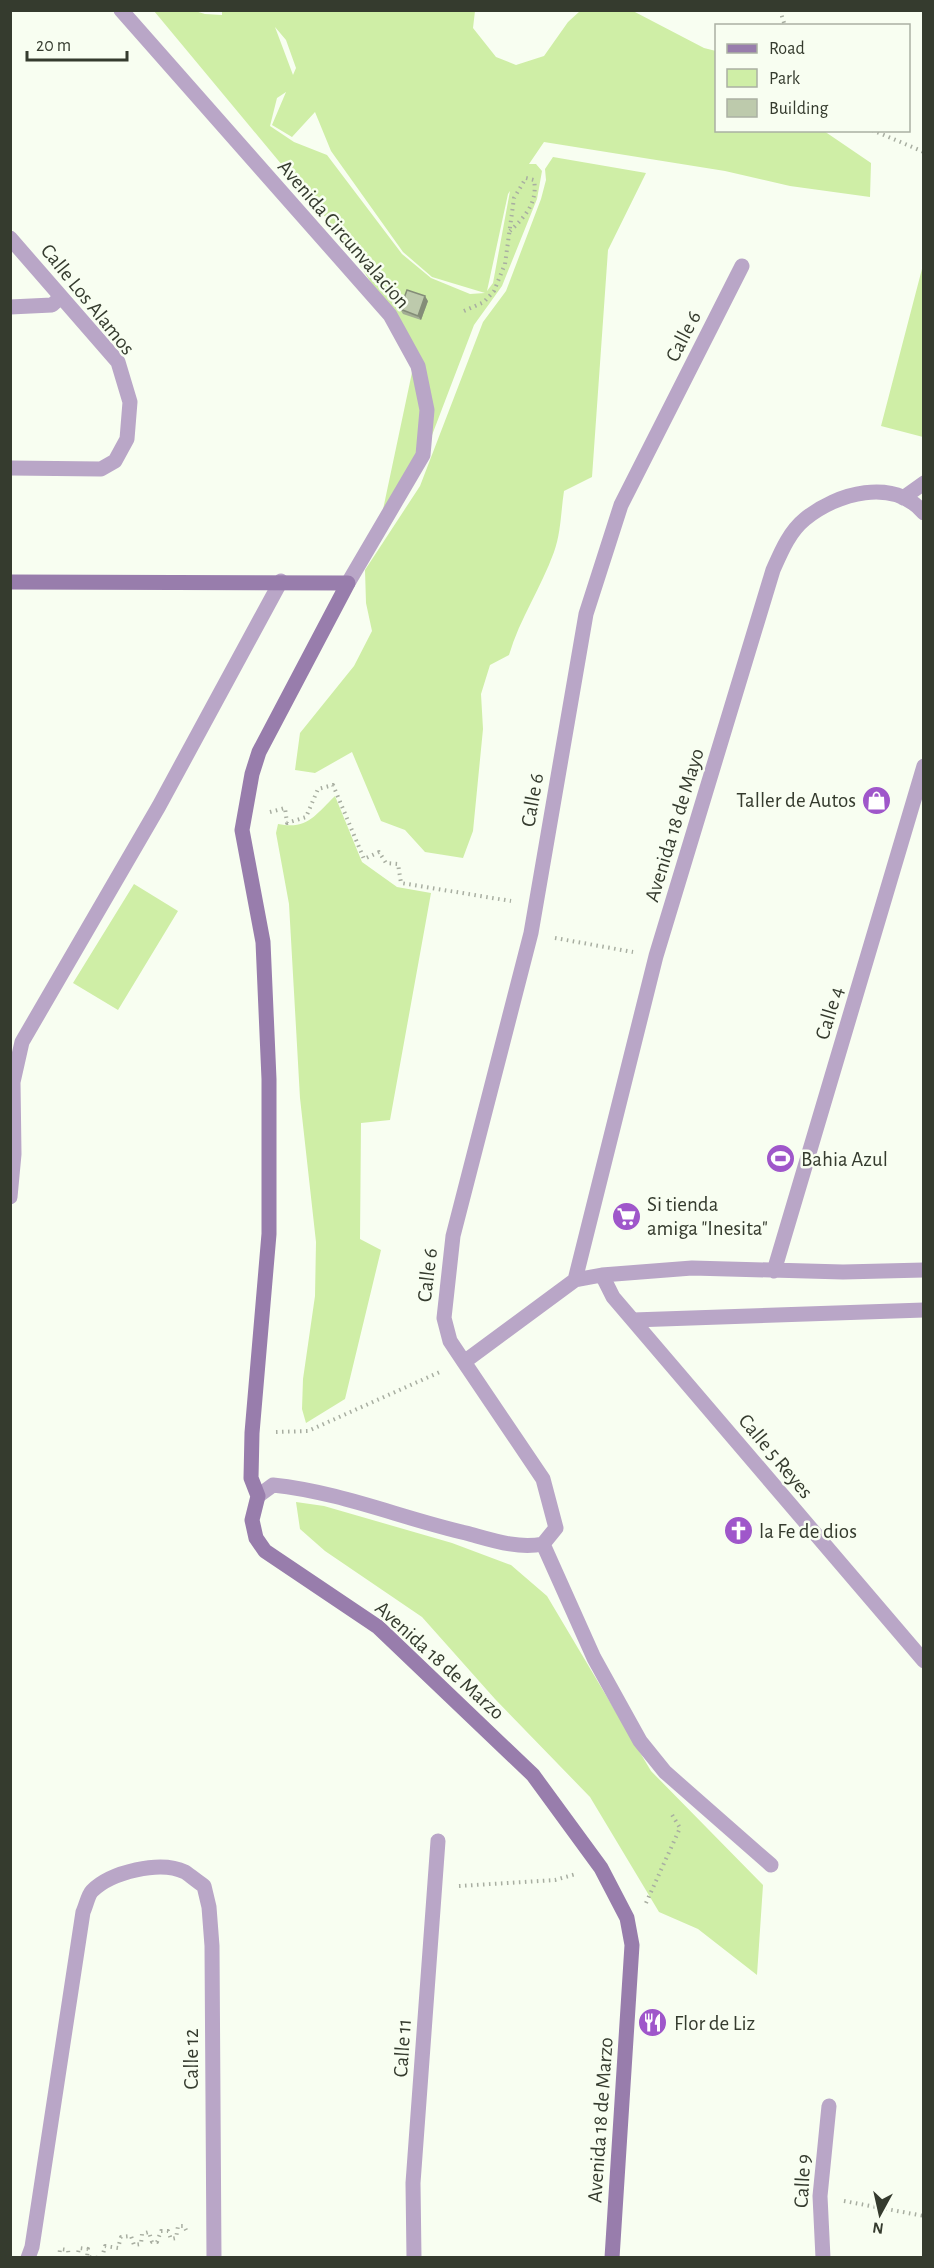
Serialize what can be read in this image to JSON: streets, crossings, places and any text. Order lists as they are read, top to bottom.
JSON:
{
  "streets": {
    "street": [
      "Avenida Circunvalacion",
      "Calle Los Alamos",
      "Calle 6",
      "Avenida 18 de Mayo",
      "Calle 4",
      "Calle 5 Reyes",
      "Avenida 18 de Marzo",
      "Calle 11",
      "Calle 12",
      "Calle 9"
    ]
  },
  "places": {
    "shop": ["Taller de Autos"],
    "sports": ["Bahia Azul"],
    "supermarket": ["Si tienda amiga \"Inesita\""],
    "church": ["la Fe de dios"],
    "restaurant": ["Flor de Liz"]
  },
  "legend": ["Road", "Park", "Building"],
  "scale_bar": "20 m",
  "north": "bottom"
}
